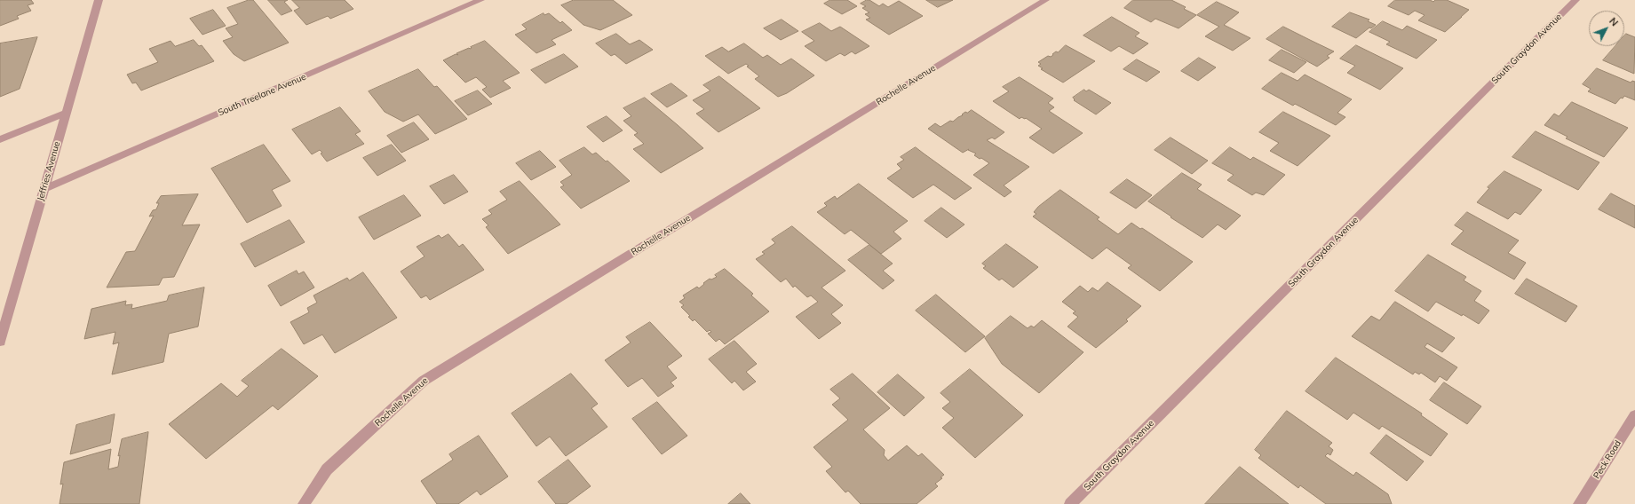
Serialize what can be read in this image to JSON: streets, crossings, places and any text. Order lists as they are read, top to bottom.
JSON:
{
  "streets": {
    "street": [
      "South Graydon Avenue",
      "Rochelle Avenue",
      "South Treelane Avenue",
      "Jeffries Avenue",
      "Peck Road"
    ]
  },
  "crossings": [
    ["South Treelane Avenue", "Jeffries Avenue"]
  ],
  "north": "top right"
}
